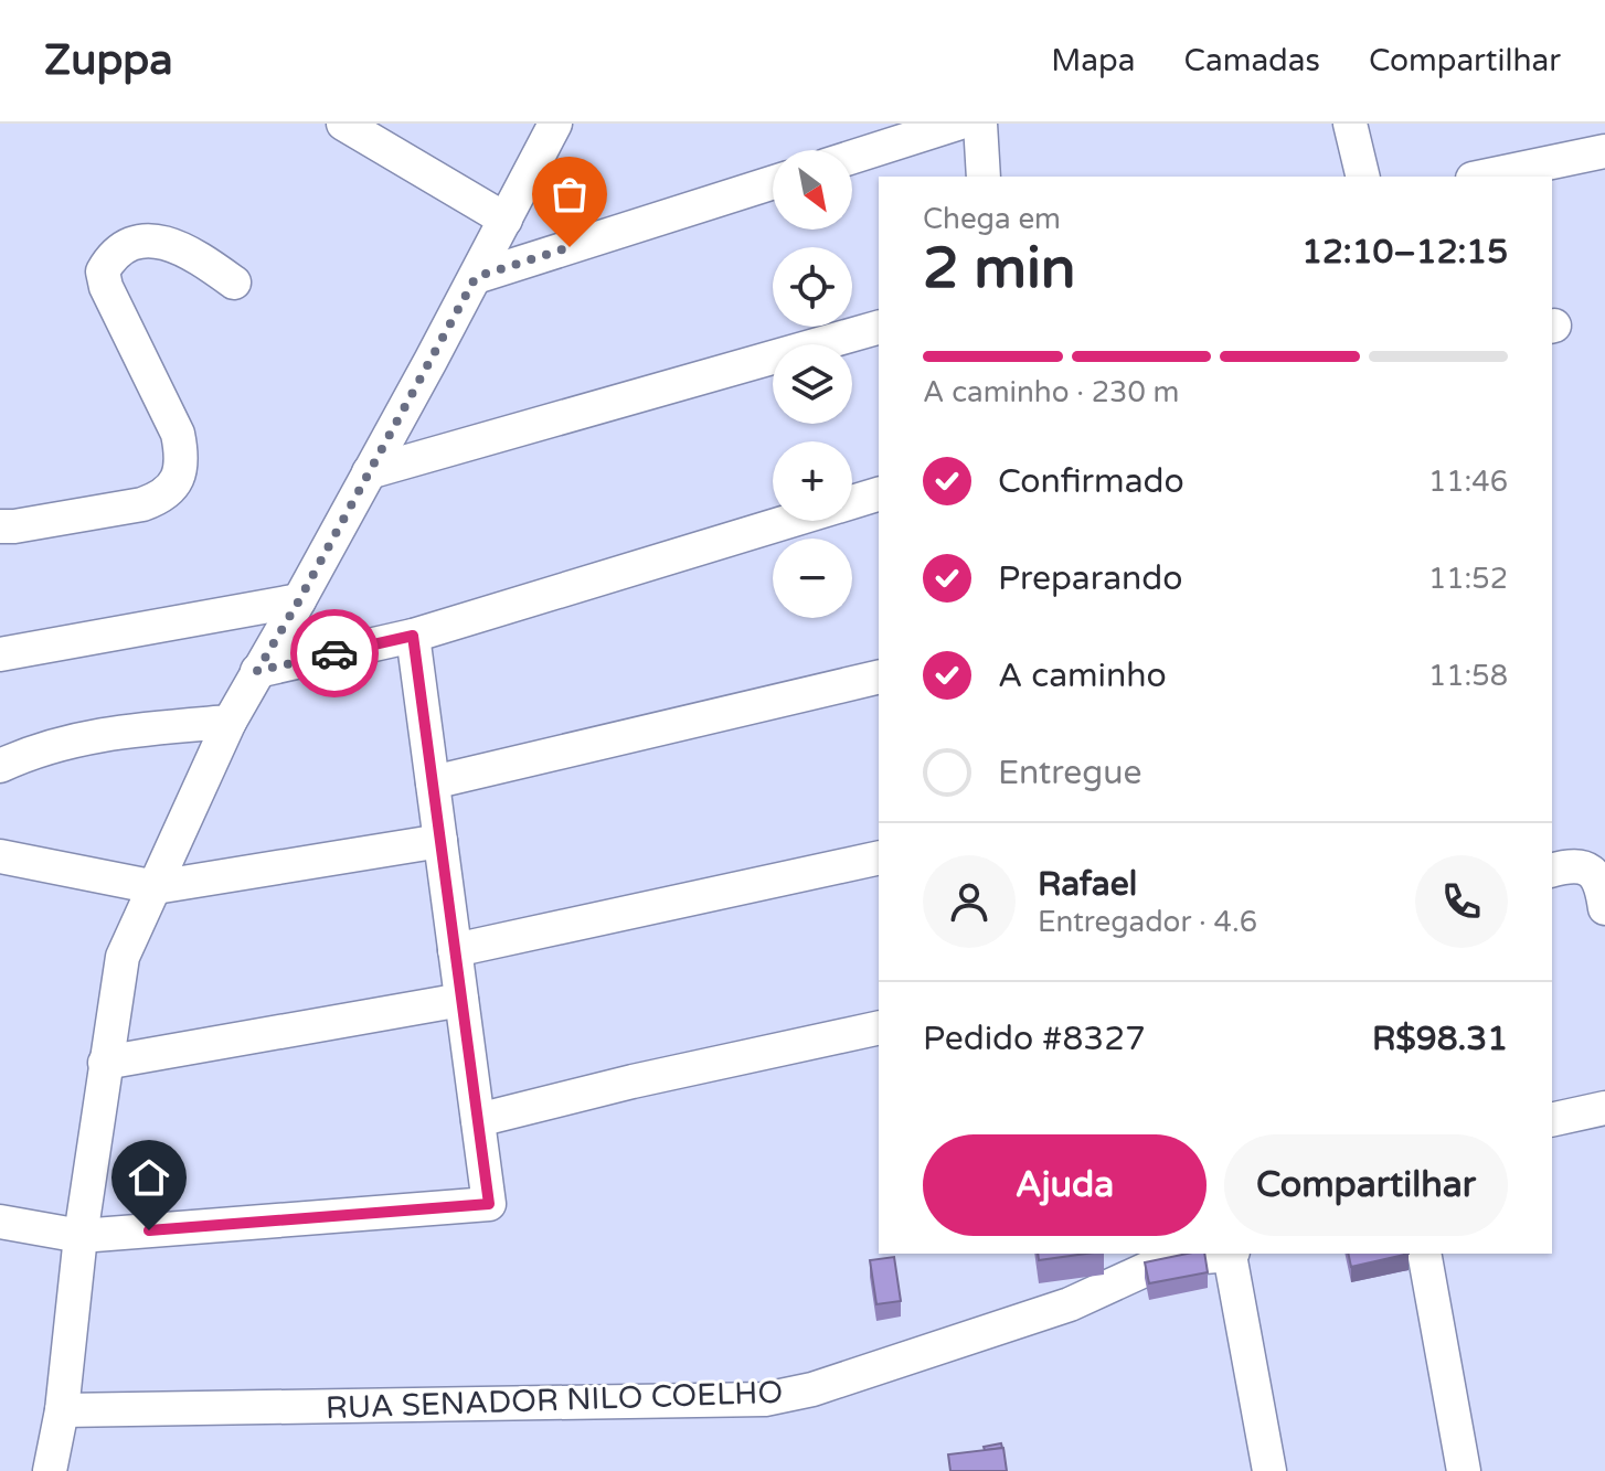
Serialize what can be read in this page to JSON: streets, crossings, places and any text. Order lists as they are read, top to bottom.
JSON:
{
  "streets": {
    "street": ["RUA SENADOR NILO COELHO"]
  },
  "north": "bottom right",
  "page": {
    "header": "Zuppa",
    "nav": ["Mapa", "Camadas", "Compartilhar"],
    "map_buttons": ["+", "−"],
    "heading": ["2 min", "Chega em", "12:10–12:15"],
    "panel": [
      "Rafael",
      "Entregador · 4.6",
      "Pedido #8327",
      "R$98.31"
    ],
    "bar": "A caminho · 230 m",
    "list": [
      ["Confirmado", "11:46"],
      ["Preparando", "11:52"],
      ["A caminho", "11:58"],
      "Entregue"
    ],
    "buttons": ["Ajuda", "Compartilhar"]
  }
}
